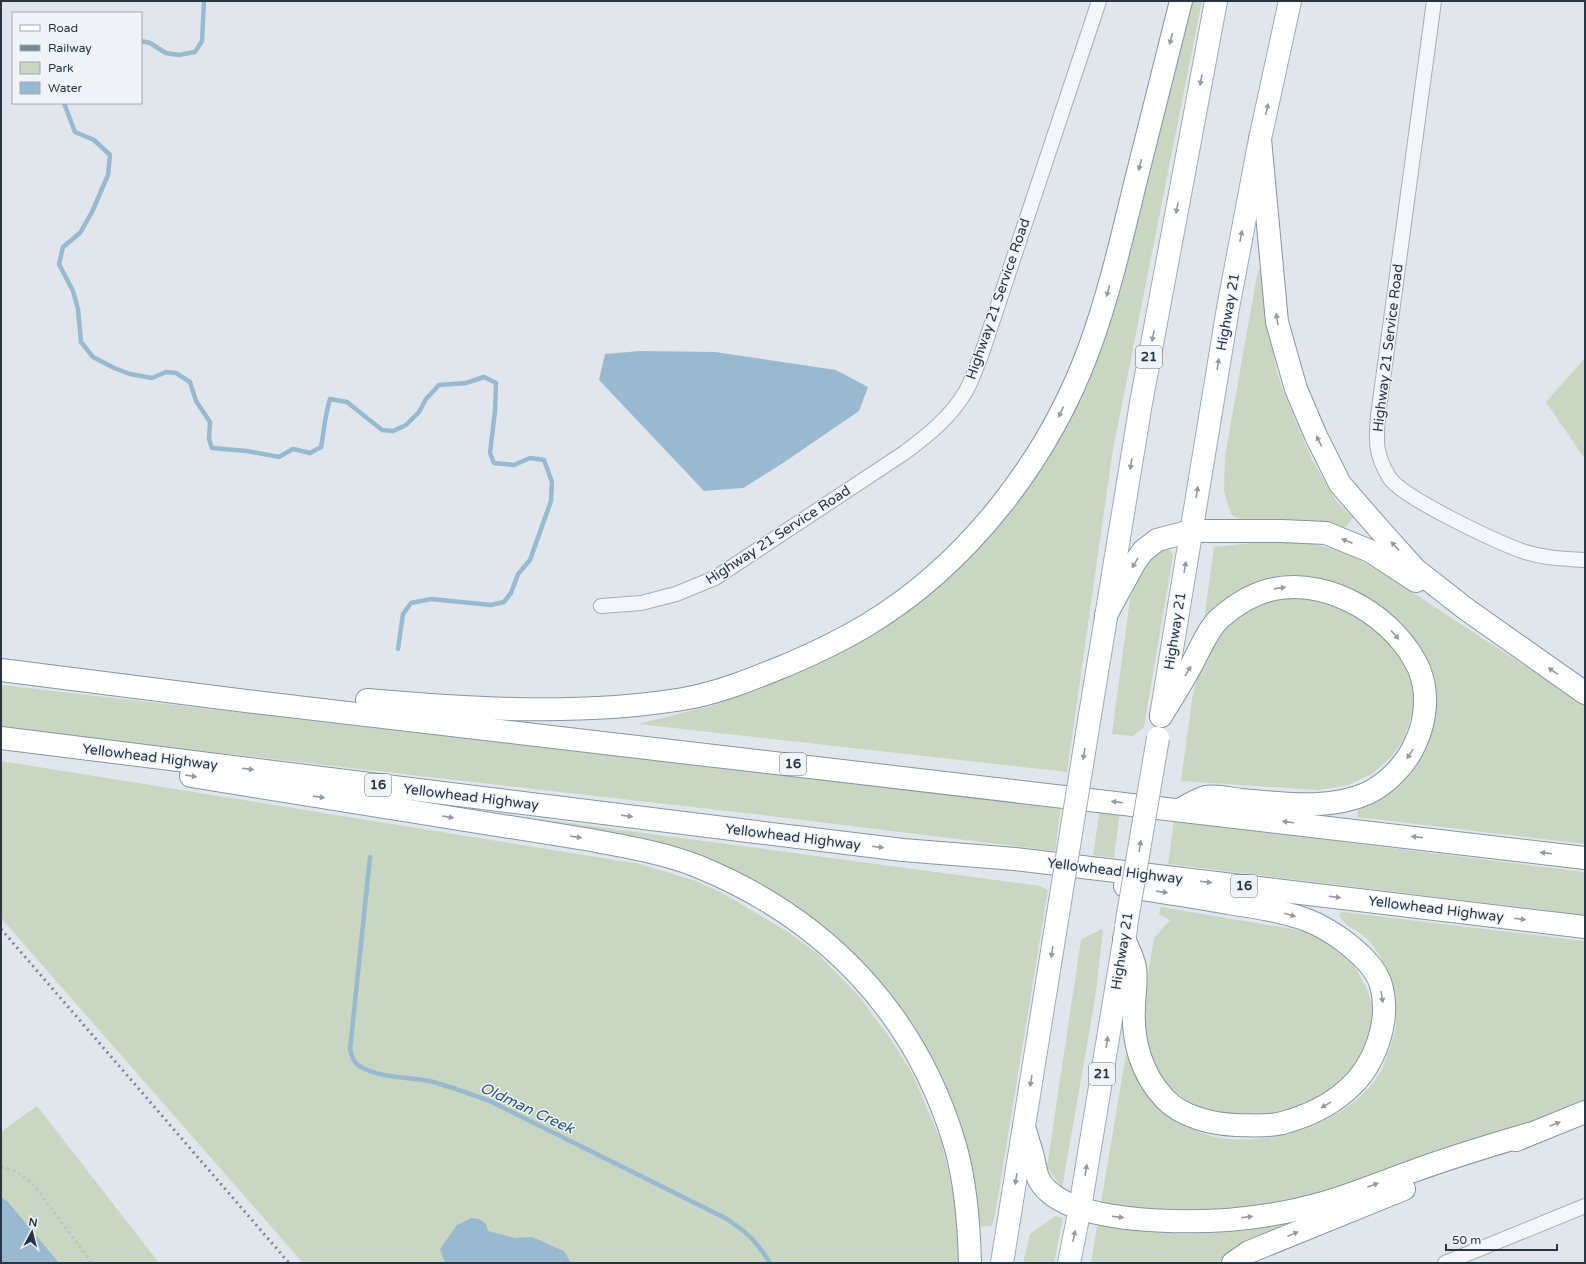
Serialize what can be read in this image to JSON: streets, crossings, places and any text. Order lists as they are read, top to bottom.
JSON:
{
  "streets": {
    "main road": [
      "Highway 21",
      "21",
      "Yellowhead Highway",
      "16"
    ],
    "street": ["Highway 21 Service Road"]
  },
  "water": ["Oldman Creek"],
  "legend": [
    "Road",
    "Railway",
    "Park",
    "Water"
  ],
  "scale_bar": "50 m",
  "north": "top"
}
